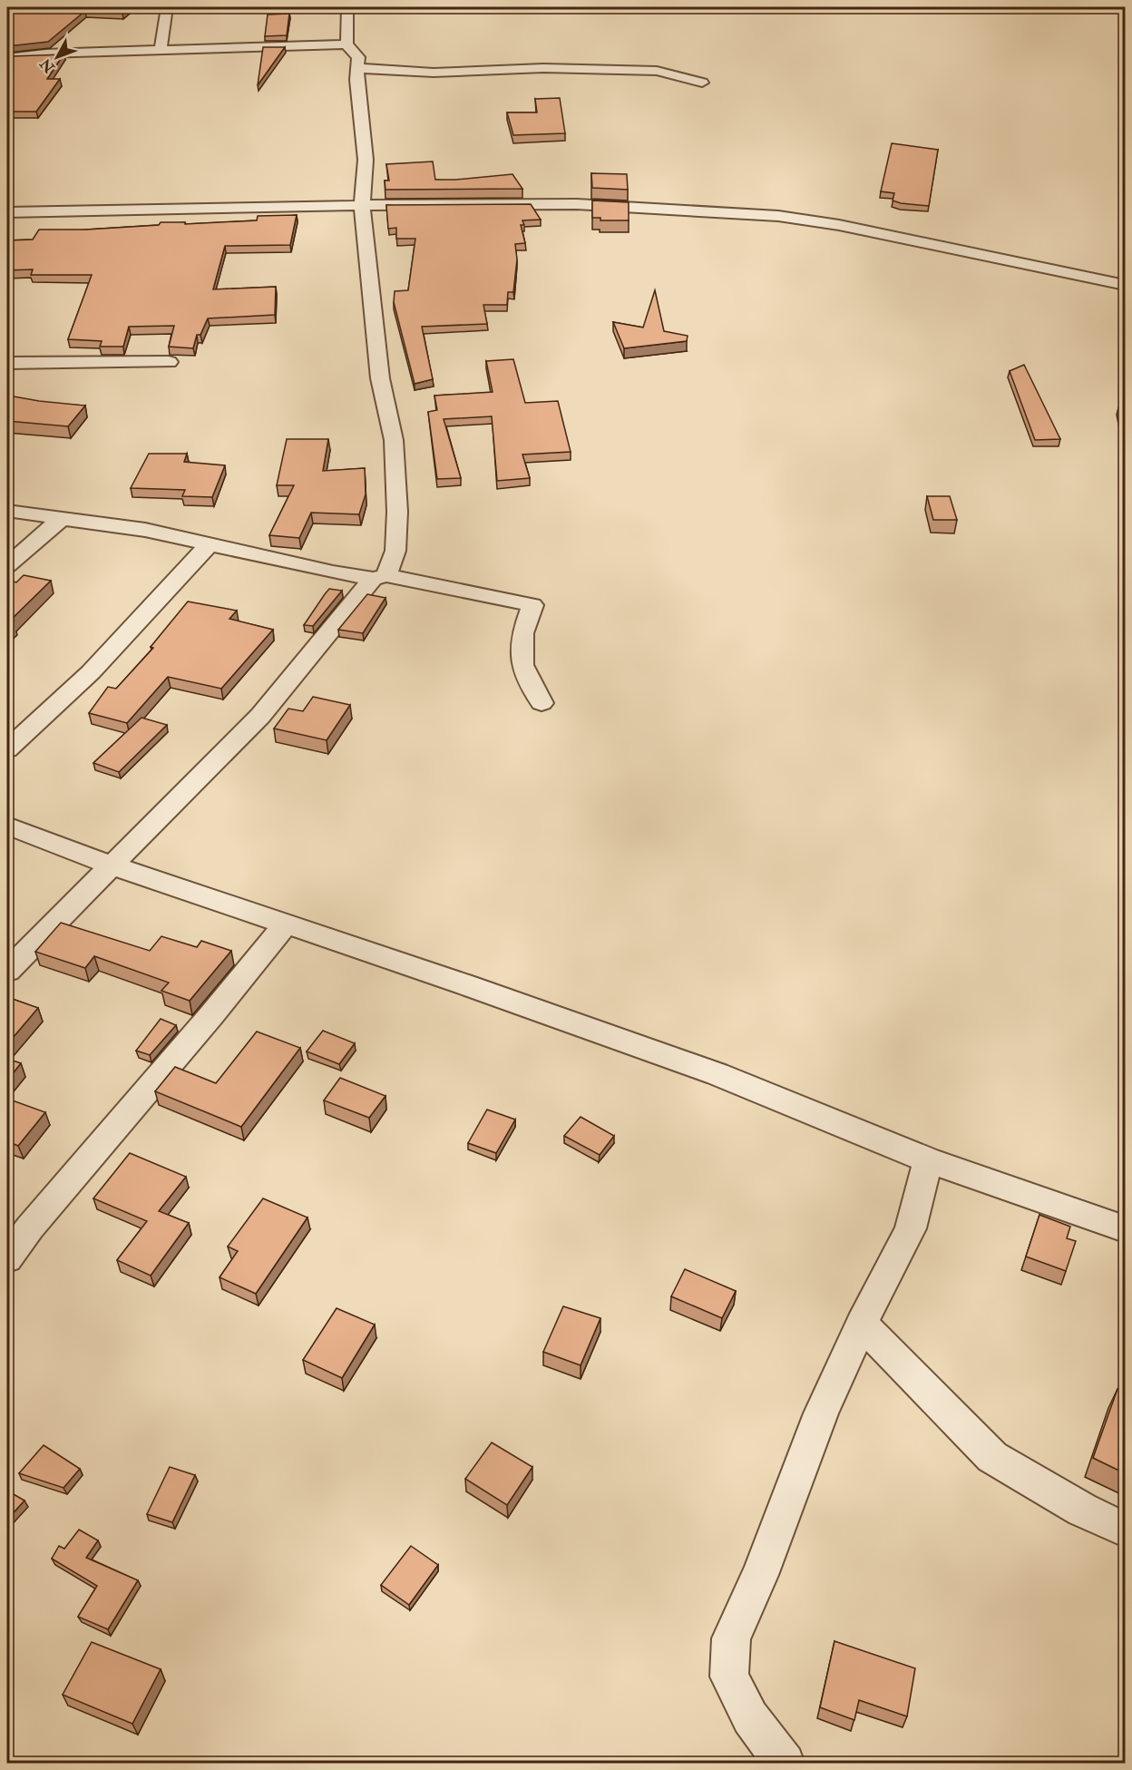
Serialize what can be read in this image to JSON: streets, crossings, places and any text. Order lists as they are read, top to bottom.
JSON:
{
  "north": "bottom left"
}
